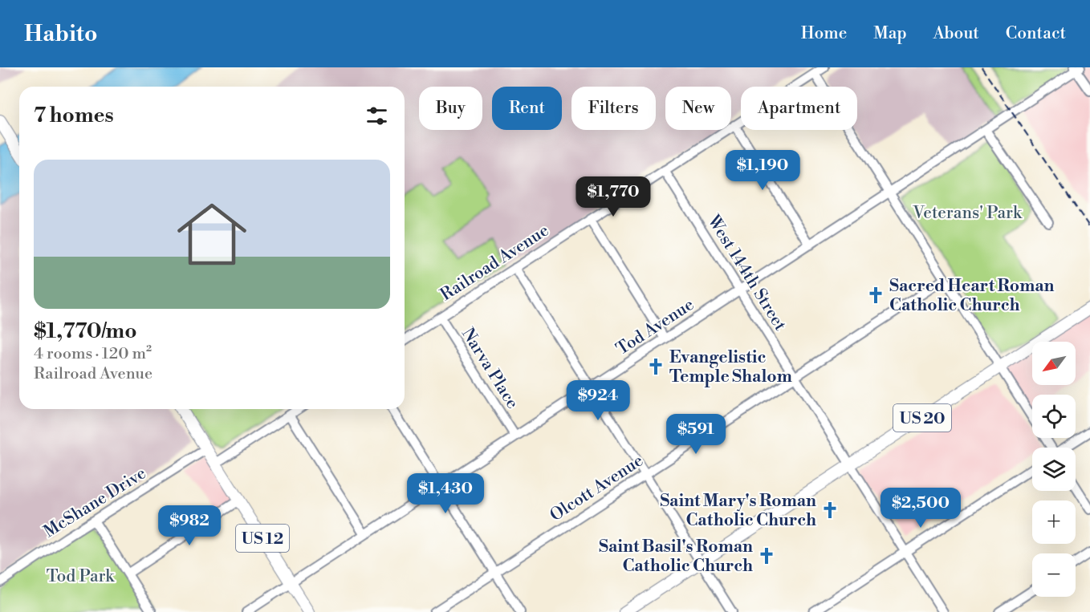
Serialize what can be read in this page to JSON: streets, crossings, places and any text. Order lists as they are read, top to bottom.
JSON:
{
  "streets": {
    "main road": ["US 20", "US 12"],
    "street": [
      "Railroad Avenue",
      "West 144th Street",
      "Tod Avenue",
      "Narva Place",
      "Olcott Avenue",
      "McShane Drive"
    ]
  },
  "crossings": [
    ["Railroad Avenue", "West 144th Street"],
    ["Railroad Avenue", "Narva Place"],
    ["West 144th Street", "Tod Avenue"],
    ["West 144th Street", "US 20"],
    ["West 144th Street", "Olcott Avenue"],
    ["Tod Avenue", "Narva Place"],
    ["Tod Avenue", "US 12"],
    ["McShane Drive", "US 12"]
  ],
  "parks": ["Veterans' Park", "Tod Park"],
  "places": {
    "church": [
      "Sacred Heart Roman Catholic Church",
      "Evangelistic Temple Shalom",
      "Saint Mary's Roman Catholic Church",
      "Saint Basil's Roman Catholic Church"
    ]
  },
  "north": "bottom left",
  "page": {
    "header": "Habito",
    "nav": [
      "Home",
      "Map",
      "About",
      "Contact"
    ],
    "chip": [
      "Buy",
      "Rent",
      "Filters",
      "New",
      "Apartment"
    ],
    "heading": "7 homes",
    "list": [
      {
        "name": "$1,770/mo",
        "note": "4 rooms · 120 m² · Railroad Avenue"
      }
    ],
    "price": [
      "$1,190",
      "$1,770",
      "$924",
      "$591",
      "$1,430",
      "$2,500",
      "$982"
    ],
    "map_buttons": ["+", "−"]
  }
}
